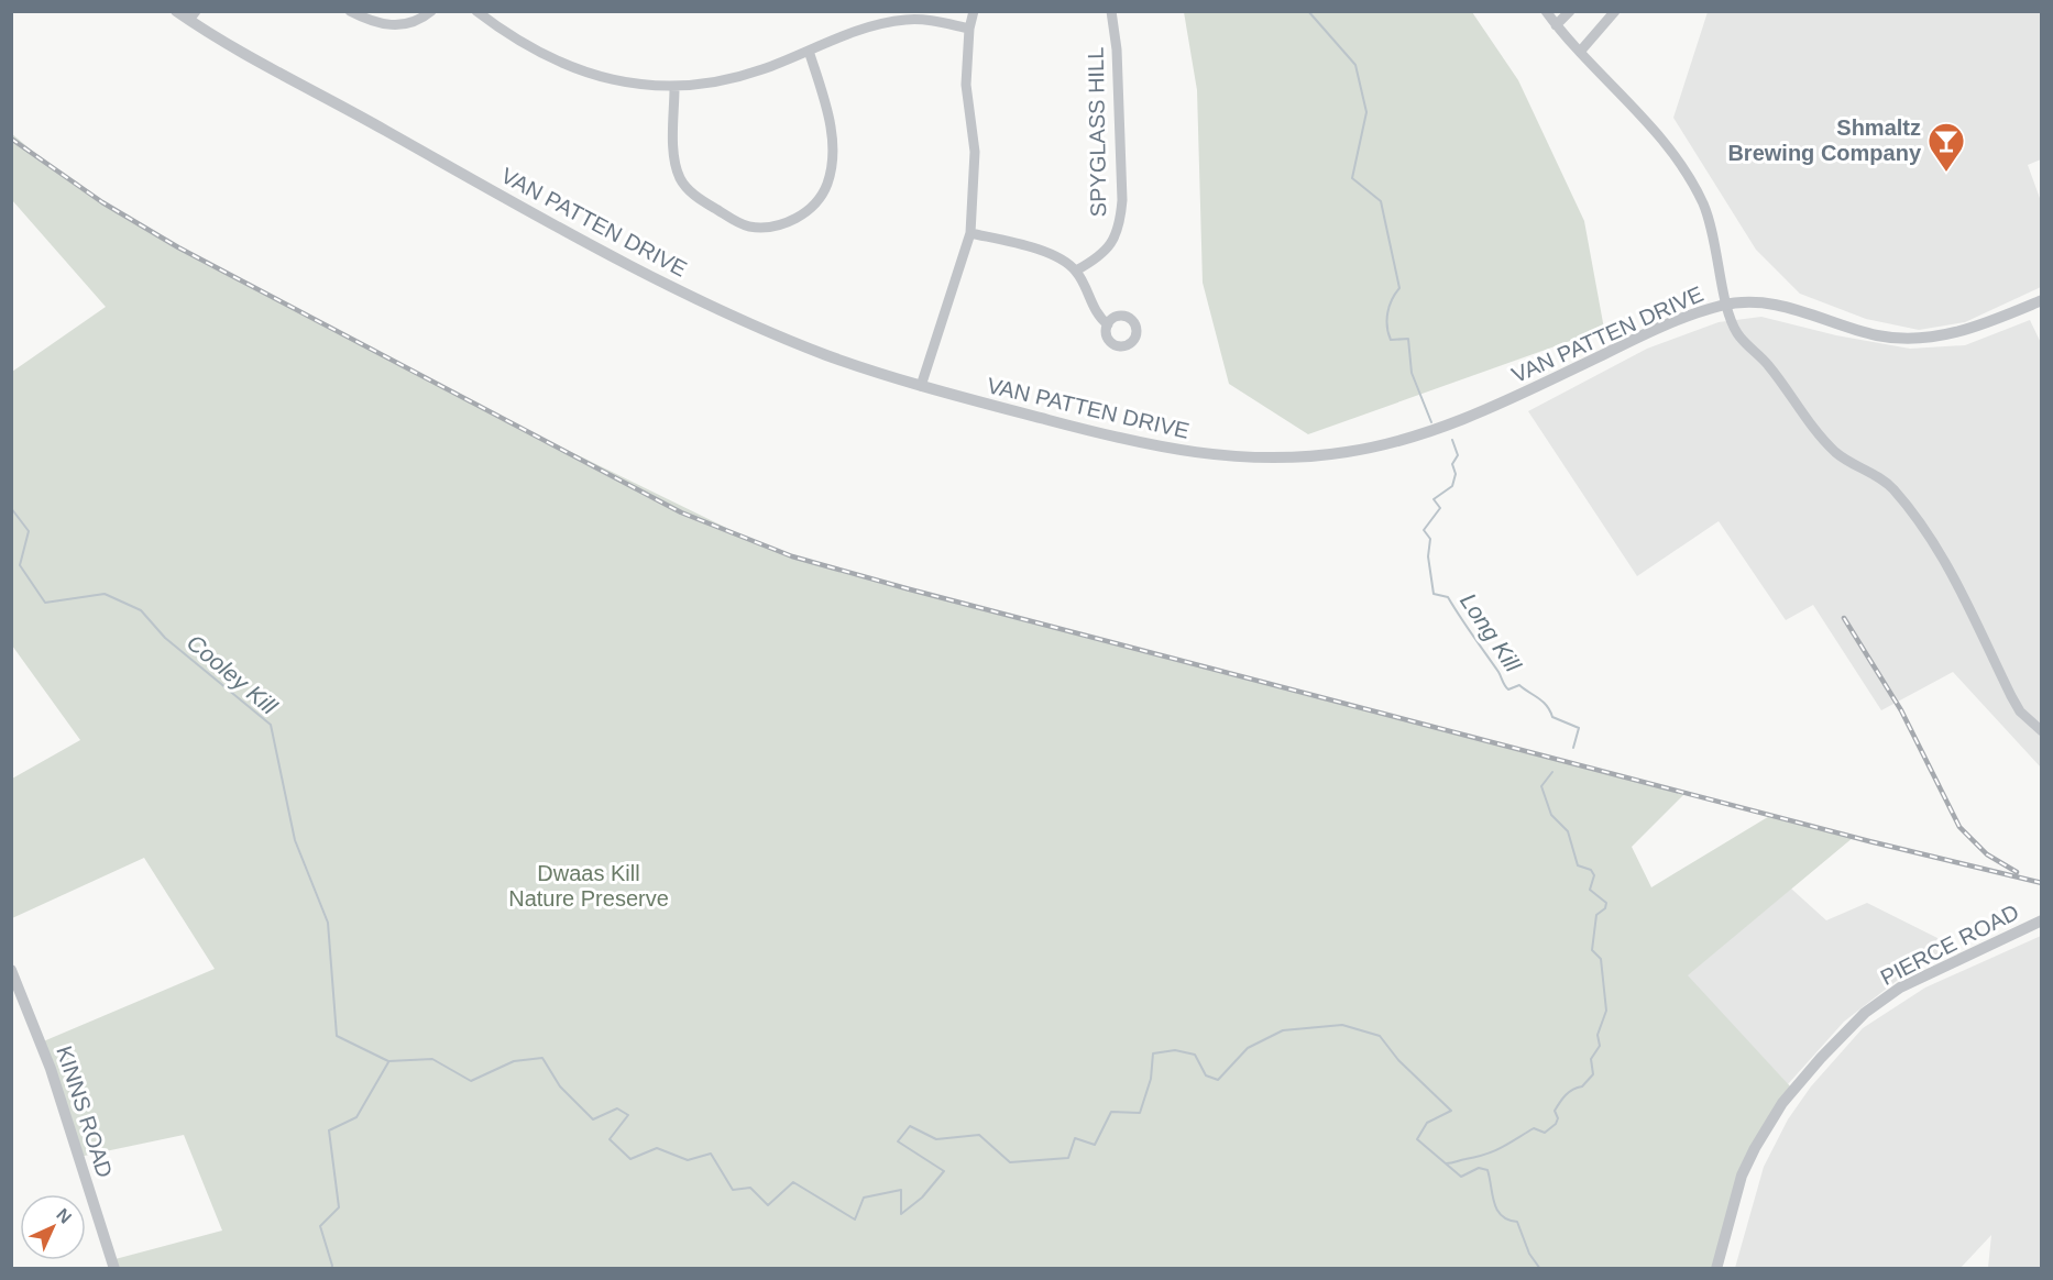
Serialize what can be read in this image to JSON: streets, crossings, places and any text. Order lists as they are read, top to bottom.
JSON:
{
  "streets": {
    "street": [
      "SPYGLASS HILL",
      "VAN PATTEN DRIVE",
      "PIERCE ROAD",
      "KINNS ROAD"
    ]
  },
  "water": ["Long Kill", "Cooley Kill"],
  "parks": ["Dwaas Kill Nature Preserve"],
  "places": {
    "bar": ["Shmaltz Brewing Company"]
  },
  "north": "top right"
}
